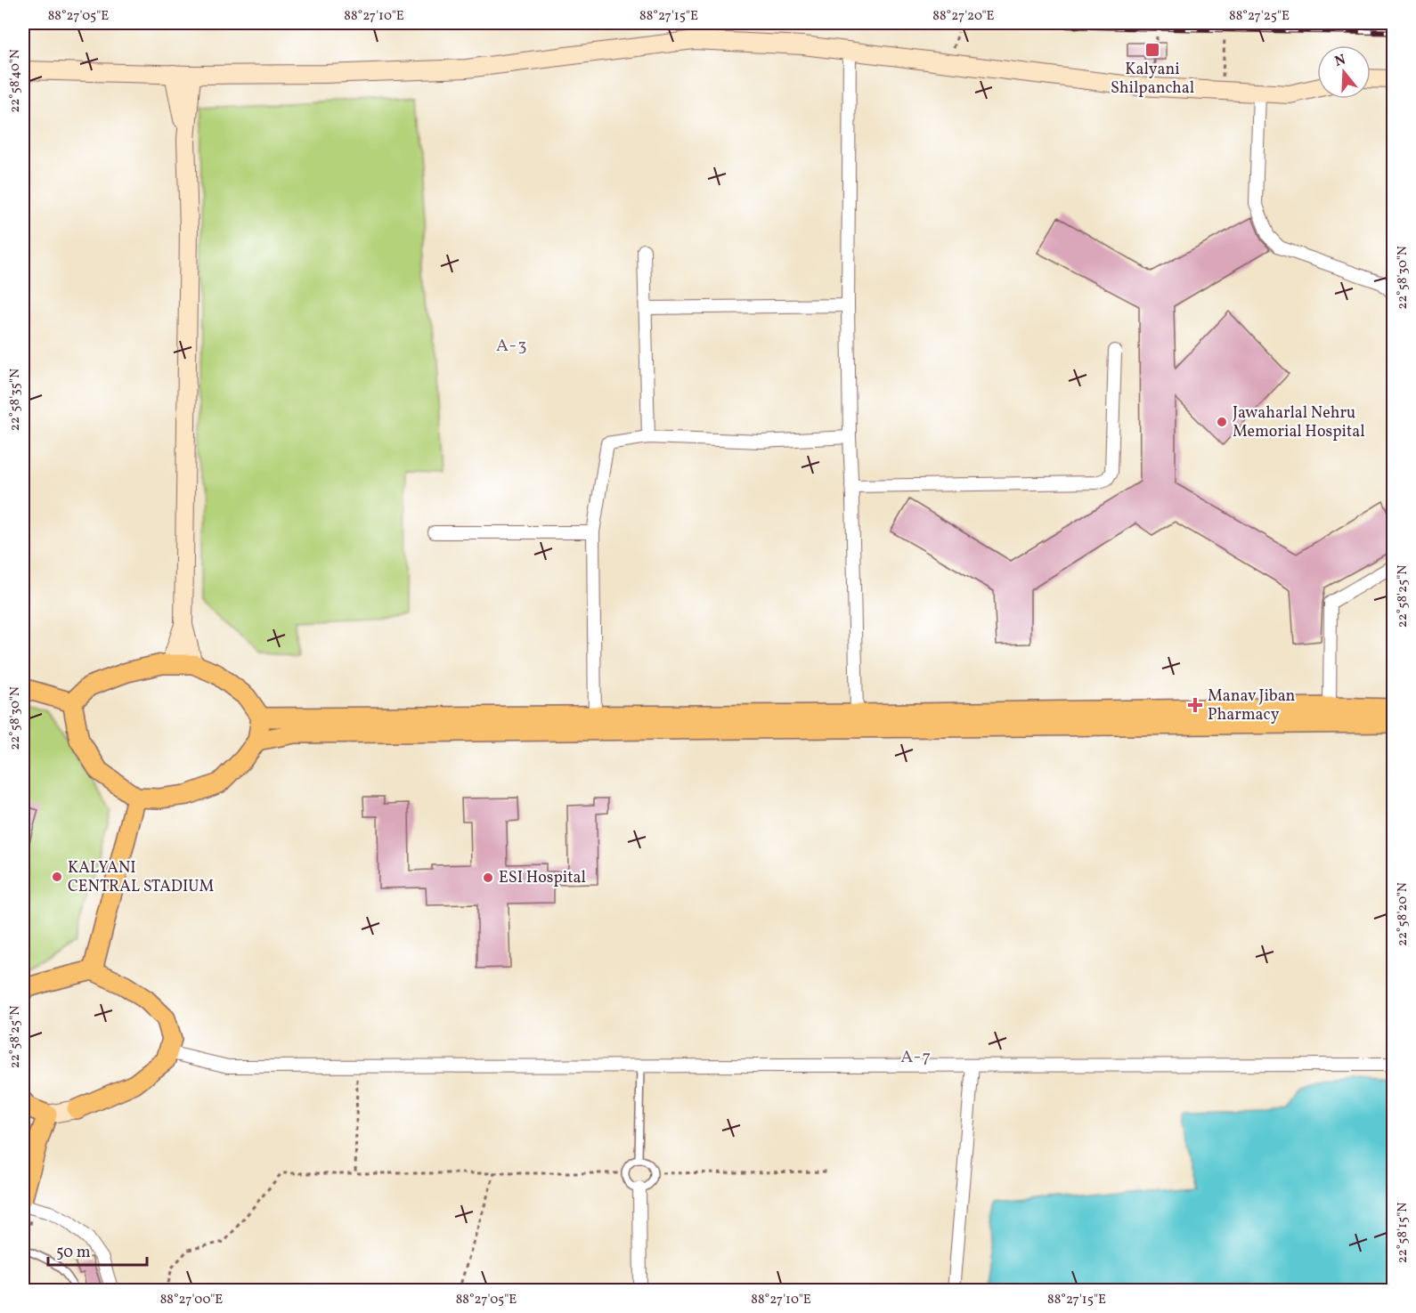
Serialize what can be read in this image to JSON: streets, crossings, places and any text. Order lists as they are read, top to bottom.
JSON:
{
  "districts": ["A-3", "A-7"],
  "places": {
    "transit": ["Kalyani Shilpanchal"],
    "other": ["Jawaharlal Nehru Memorial Hospital", "KALYANI CENTRAL STADIUM", "ESI Hospital"],
    "health": ["Manav Jiban Pharmacy"]
  },
  "scale_bar": "50 m",
  "north": "top",
  "coordinates": [
    "88°27'05\"E",
    "88°27'10\"E",
    "88°27'15\"E",
    "88°27'20\"E",
    "88°27'25\"E",
    "22°58'40\"N",
    "22°58'30\"N",
    "22°58'35\"N",
    "22°58'25\"N",
    "22°58'20\"N",
    "22°58'15\"N",
    "88°27'00\"E"
  ]
}
